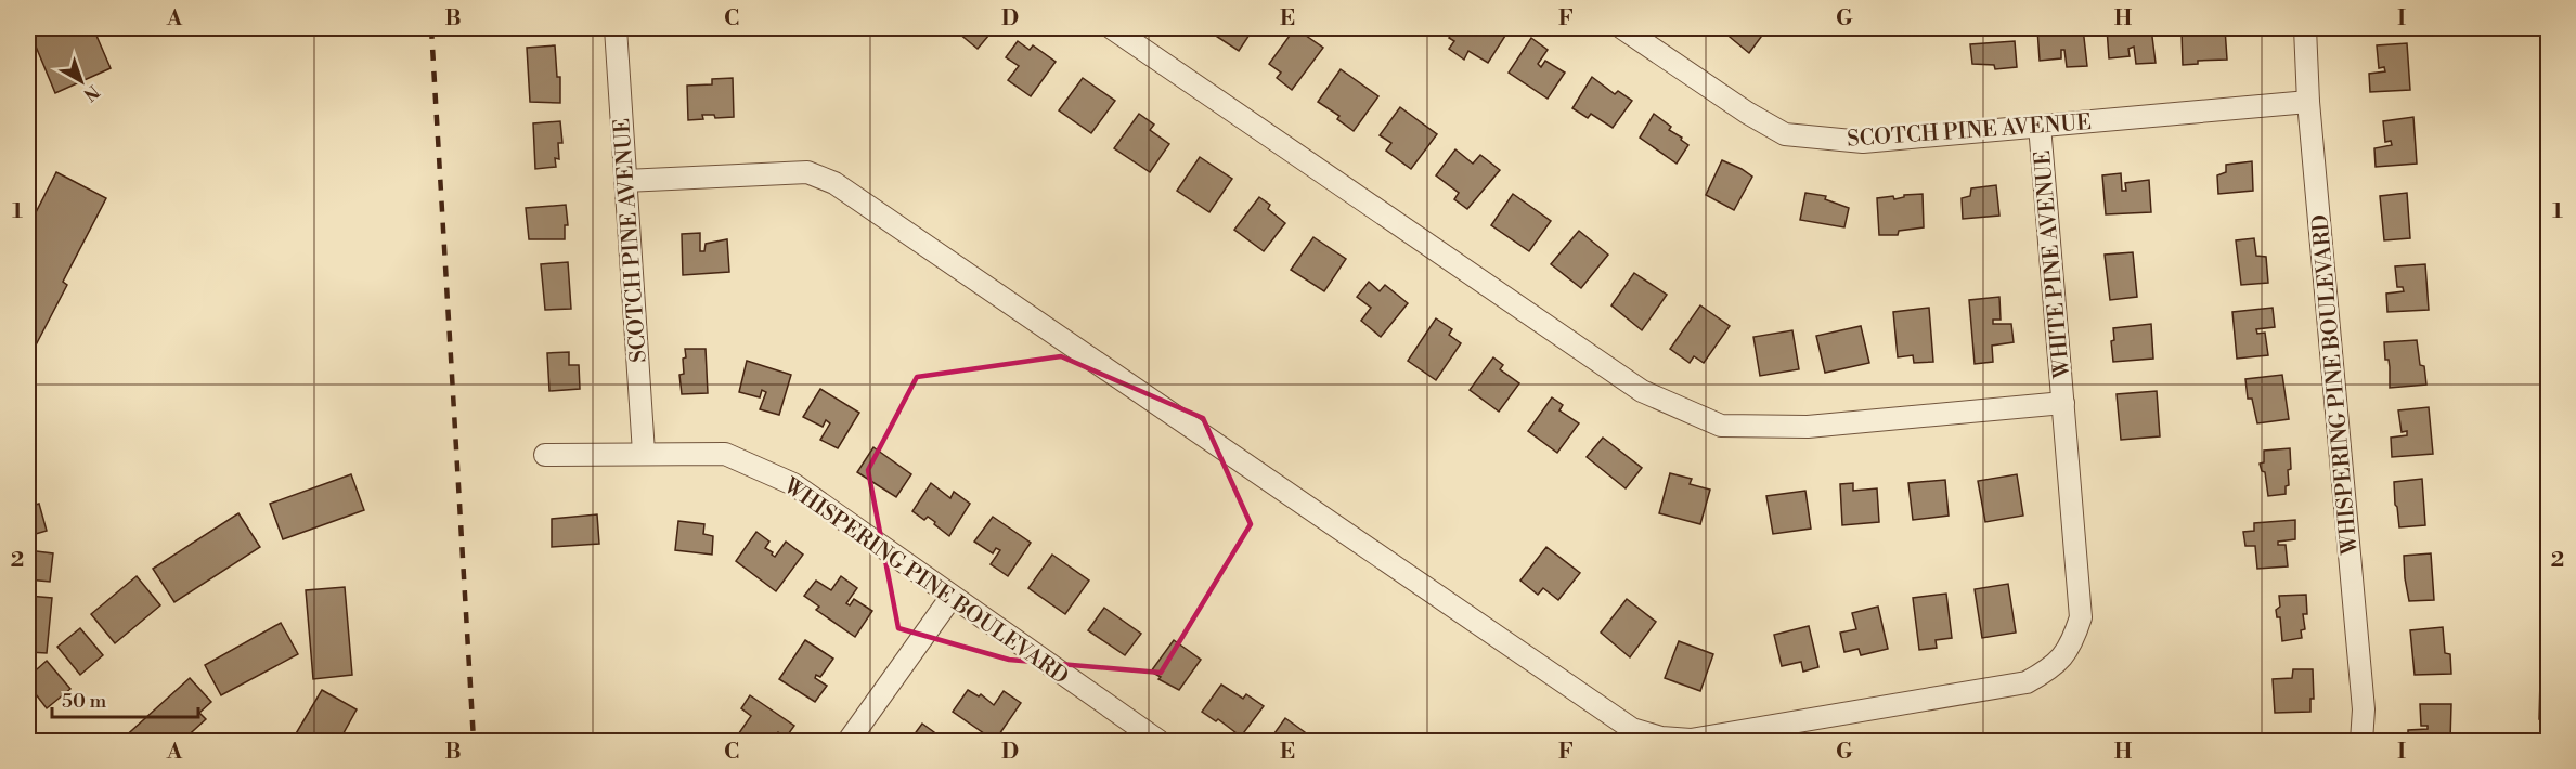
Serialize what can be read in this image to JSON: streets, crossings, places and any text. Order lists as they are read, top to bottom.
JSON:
{
  "streets": {
    "street": ["SCOTCH PINE AVENUE", "WHITE PINE AVENUE", "WHISPERING PINE BOULEVARD"]
  },
  "crossings": [
    ["SCOTCH PINE AVENUE", "WHITE PINE AVENUE"],
    ["SCOTCH PINE AVENUE", "WHISPERING PINE BOULEVARD"]
  ],
  "scale_bar": "50 m",
  "north": "bottom right",
  "grid": {
    "columns": [
      "A",
      "B",
      "C",
      "D",
      "E",
      "F",
      "G",
      "H",
      "I"
    ],
    "rows": ["1", "2"]
  }
}
